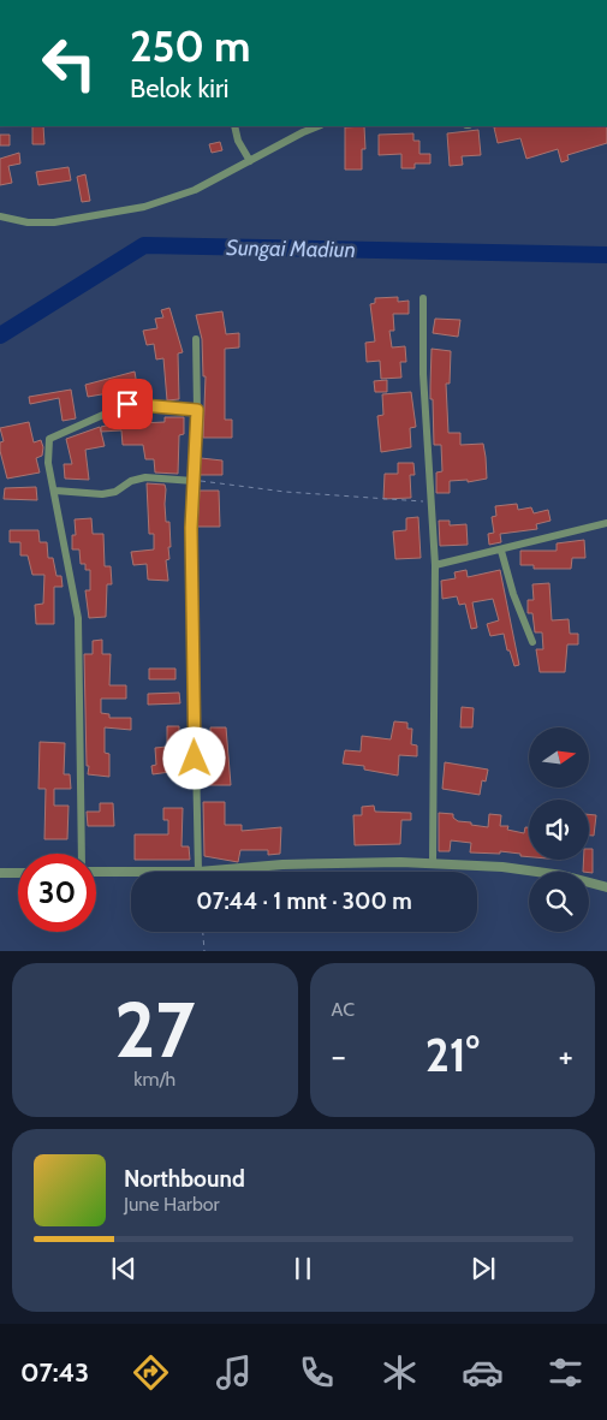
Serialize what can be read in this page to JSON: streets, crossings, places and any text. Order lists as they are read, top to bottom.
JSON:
{
  "water": ["Sungai Madiun"],
  "north": "right",
  "page": {
    "turn": ["250 m", "Belok kiri"],
    "limit": "30",
    "trip": "07:44 · 1 mnt · 300 m",
    "tile": [
      ["27", "km/h"],
      "AC"
    ],
    "heat": ["−", "21°", "+"],
    "song": ["Northbound", "June Harbor"],
    "tabs": "07:43"
  }
}
